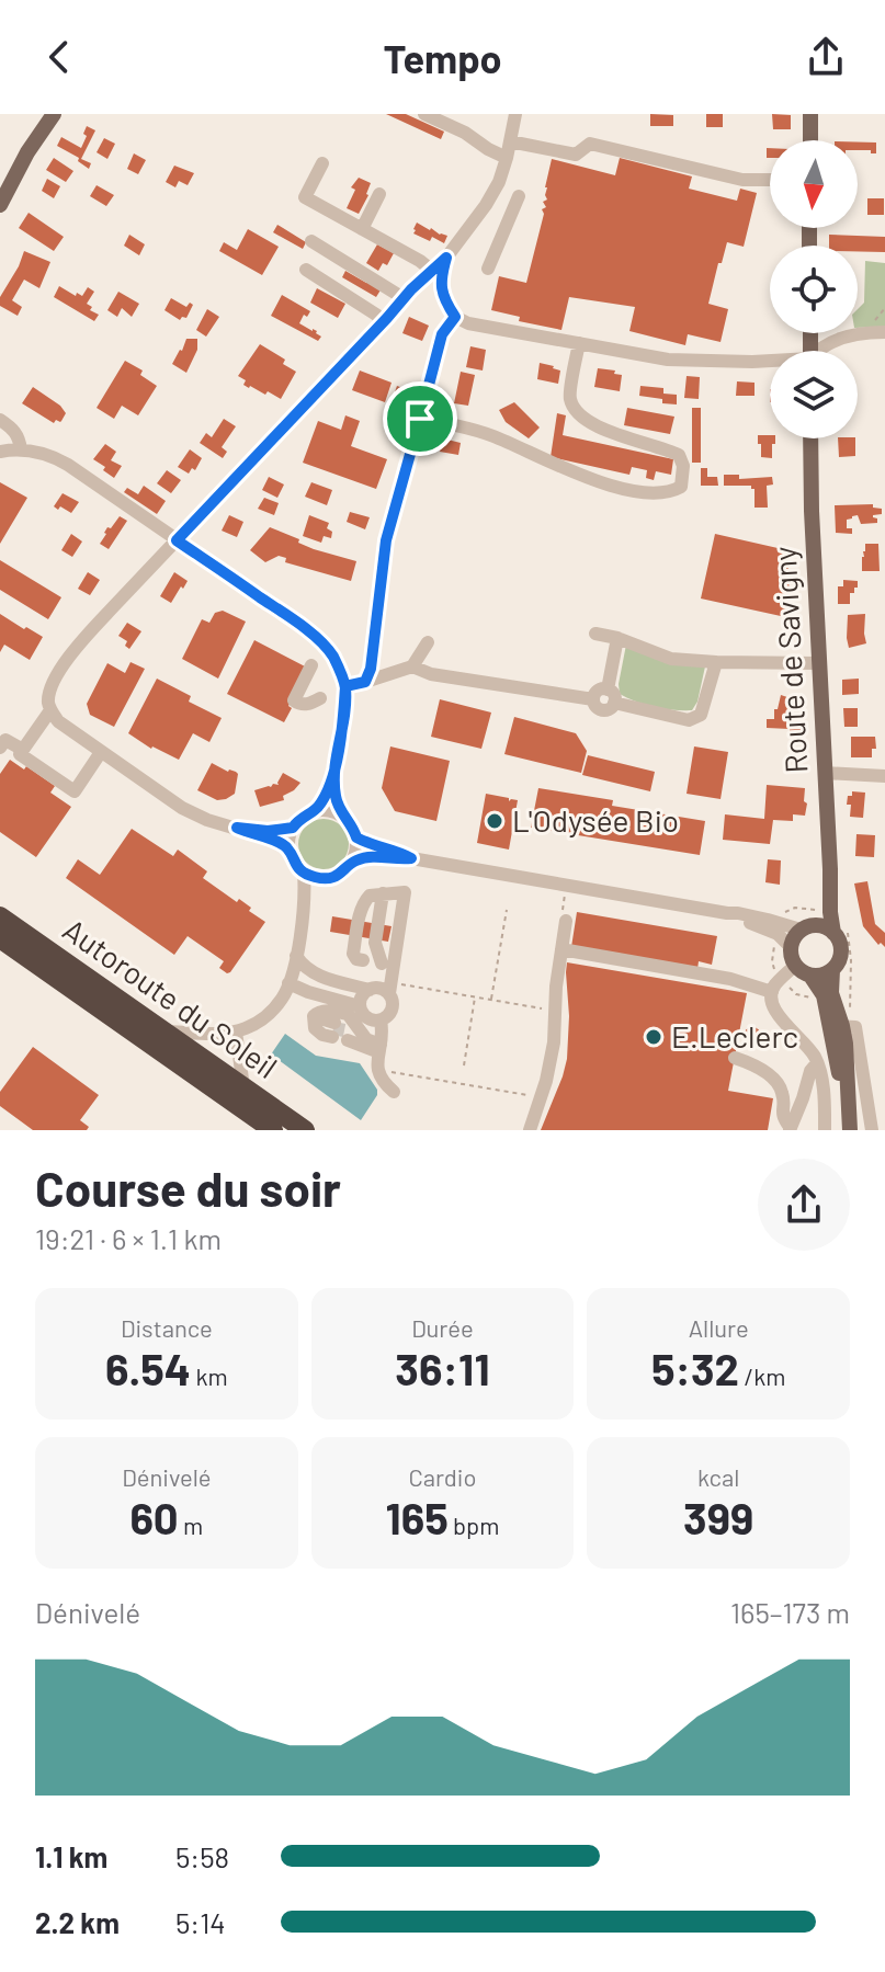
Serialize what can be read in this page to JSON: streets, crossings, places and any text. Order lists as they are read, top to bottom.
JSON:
{
  "streets": {
    "highway": ["Autoroute du Soleil"],
    "main road": ["Route de Savigny"]
  },
  "places": ["L'Odysée Bio", "E.Leclerc"],
  "north": "bottom",
  "page": {
    "header": "Tempo",
    "heading": ["Course du soir", "19:21 · 6 × 1.1 km"],
    "stats": [
      ["Distance", "6.54 km"],
      ["Durée", "36:11"],
      ["Allure", "5:32 /km"],
      ["Dénivelé", "60 m"],
      ["Cardio", "165 bpm"],
      ["kcal", "399"]
    ],
    "chart": ["Dénivelé", "165–173 m"],
    "list": [
      {
        "name": "1.1 km",
        "note": "5:58"
      },
      {
        "name": "2.2 km",
        "note": "5:14"
      }
    ]
  }
}
